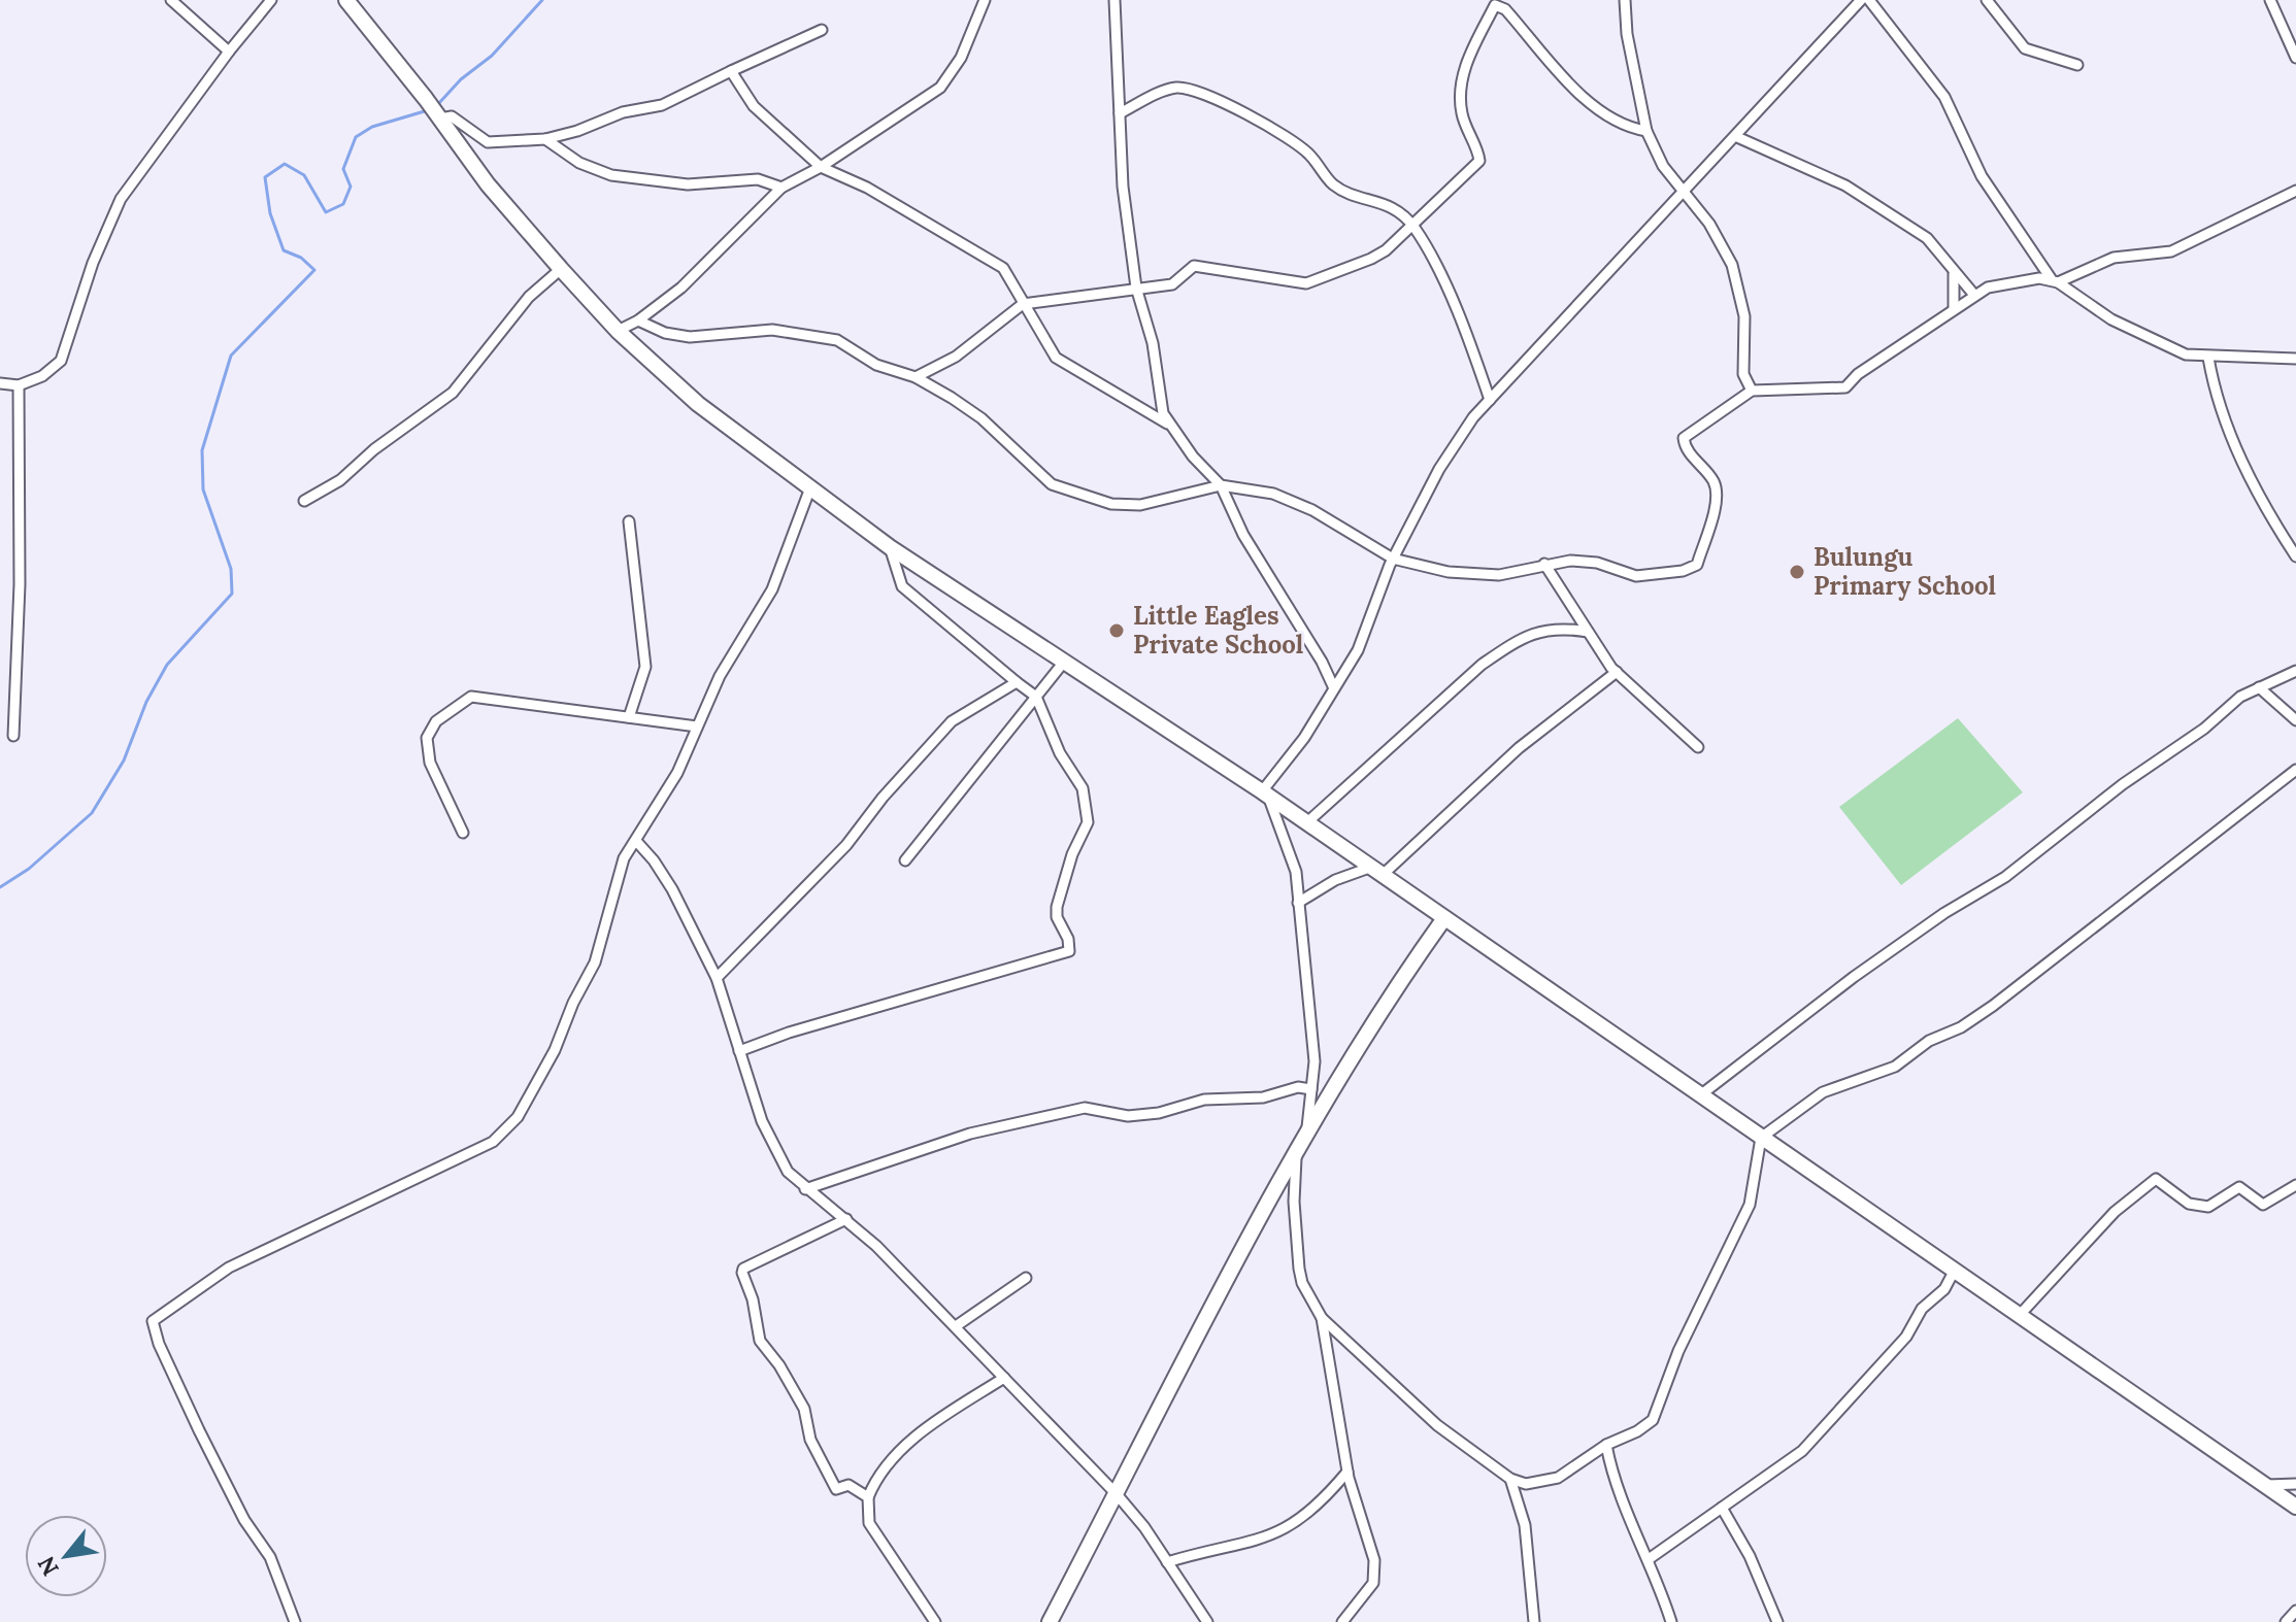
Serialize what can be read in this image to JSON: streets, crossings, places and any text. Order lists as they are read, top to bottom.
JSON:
{
  "places": ["Bulungu Primary School", "Little Eagles Private School"],
  "north": "bottom left"
}
